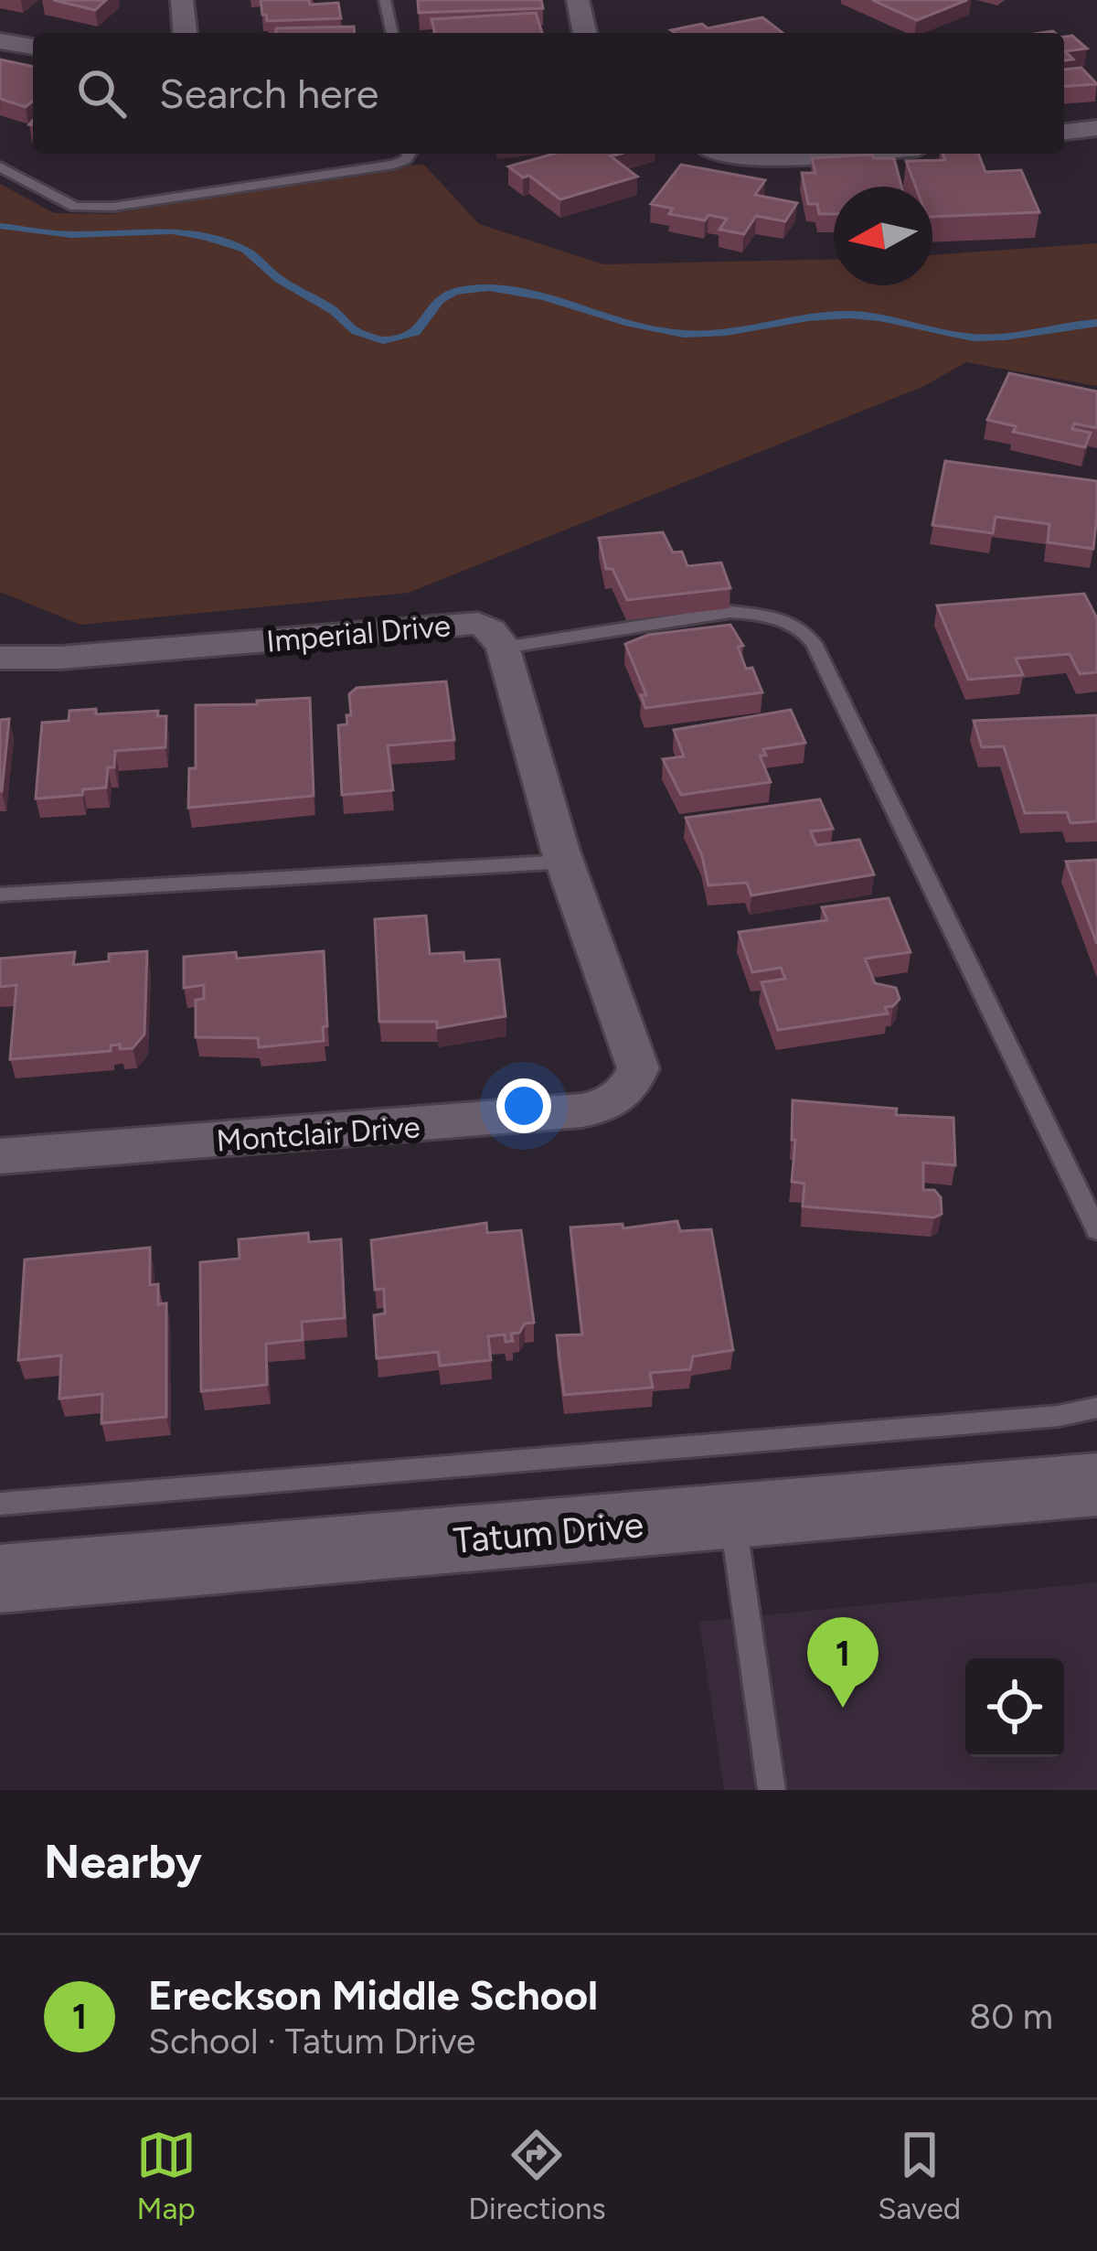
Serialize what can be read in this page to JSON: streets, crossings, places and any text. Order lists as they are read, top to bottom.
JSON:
{
  "streets": {
    "street": ["Imperial Drive", "Montclair Drive", "Tatum Drive"]
  },
  "north": "left",
  "page": {
    "search": "Search here",
    "pins": "1",
    "heading": "Nearby",
    "list": [
      {
        "mark": "1",
        "name": "Ereckson Middle School",
        "note": "School · Tatum Drive",
        "value": "80 m"
      }
    ],
    "nav": ["Map", "Directions", "Saved"]
  }
}
